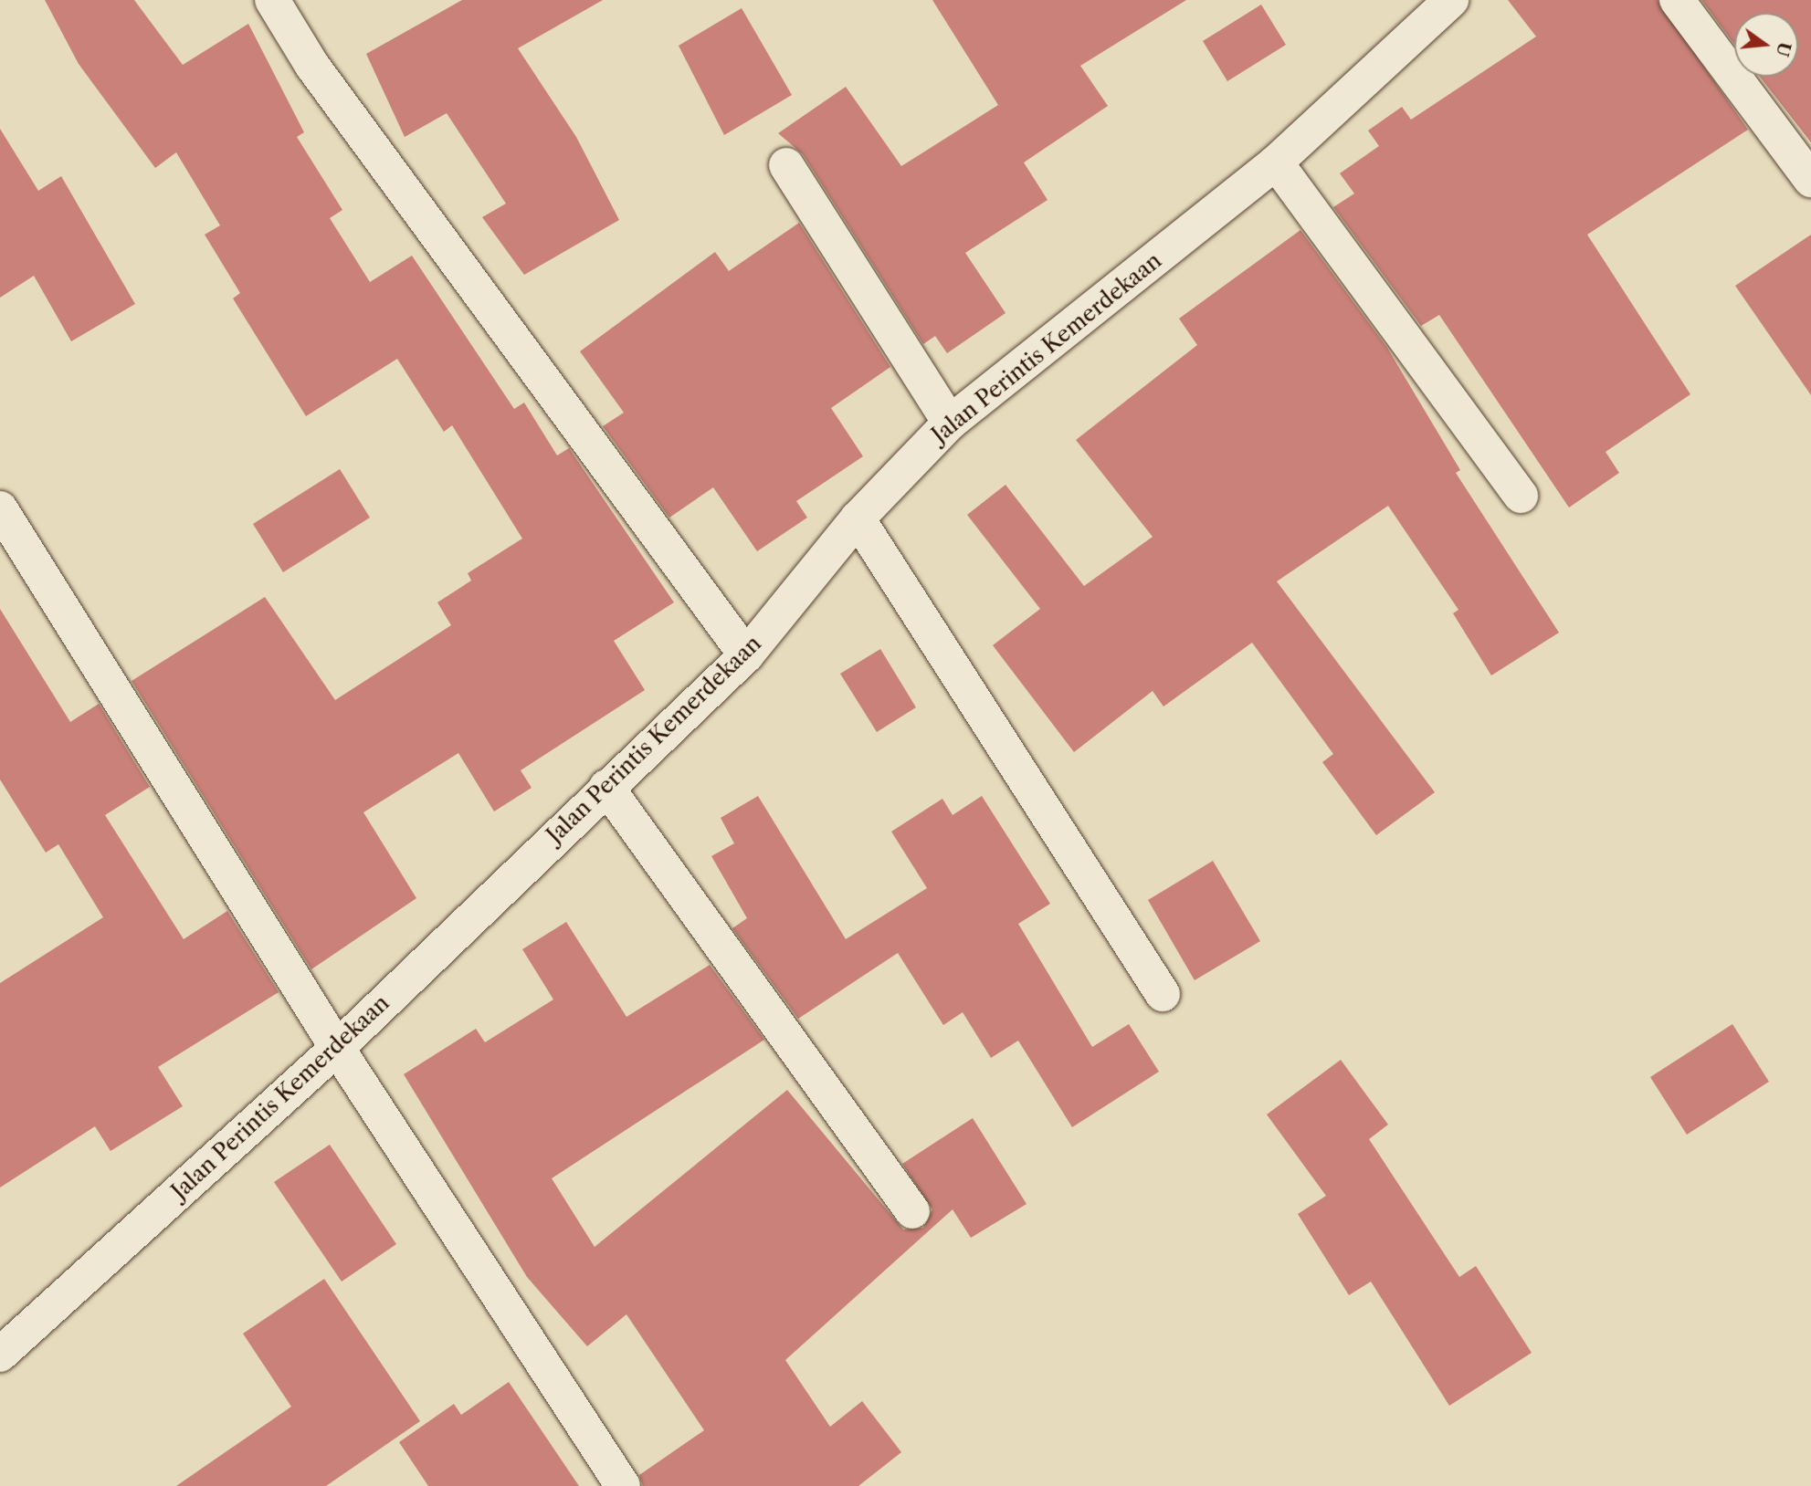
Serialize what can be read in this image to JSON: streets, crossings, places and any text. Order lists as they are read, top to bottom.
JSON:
{
  "streets": {
    "street": ["Jalan Perintis Kemerdekaan"]
  },
  "north": "right"
}
